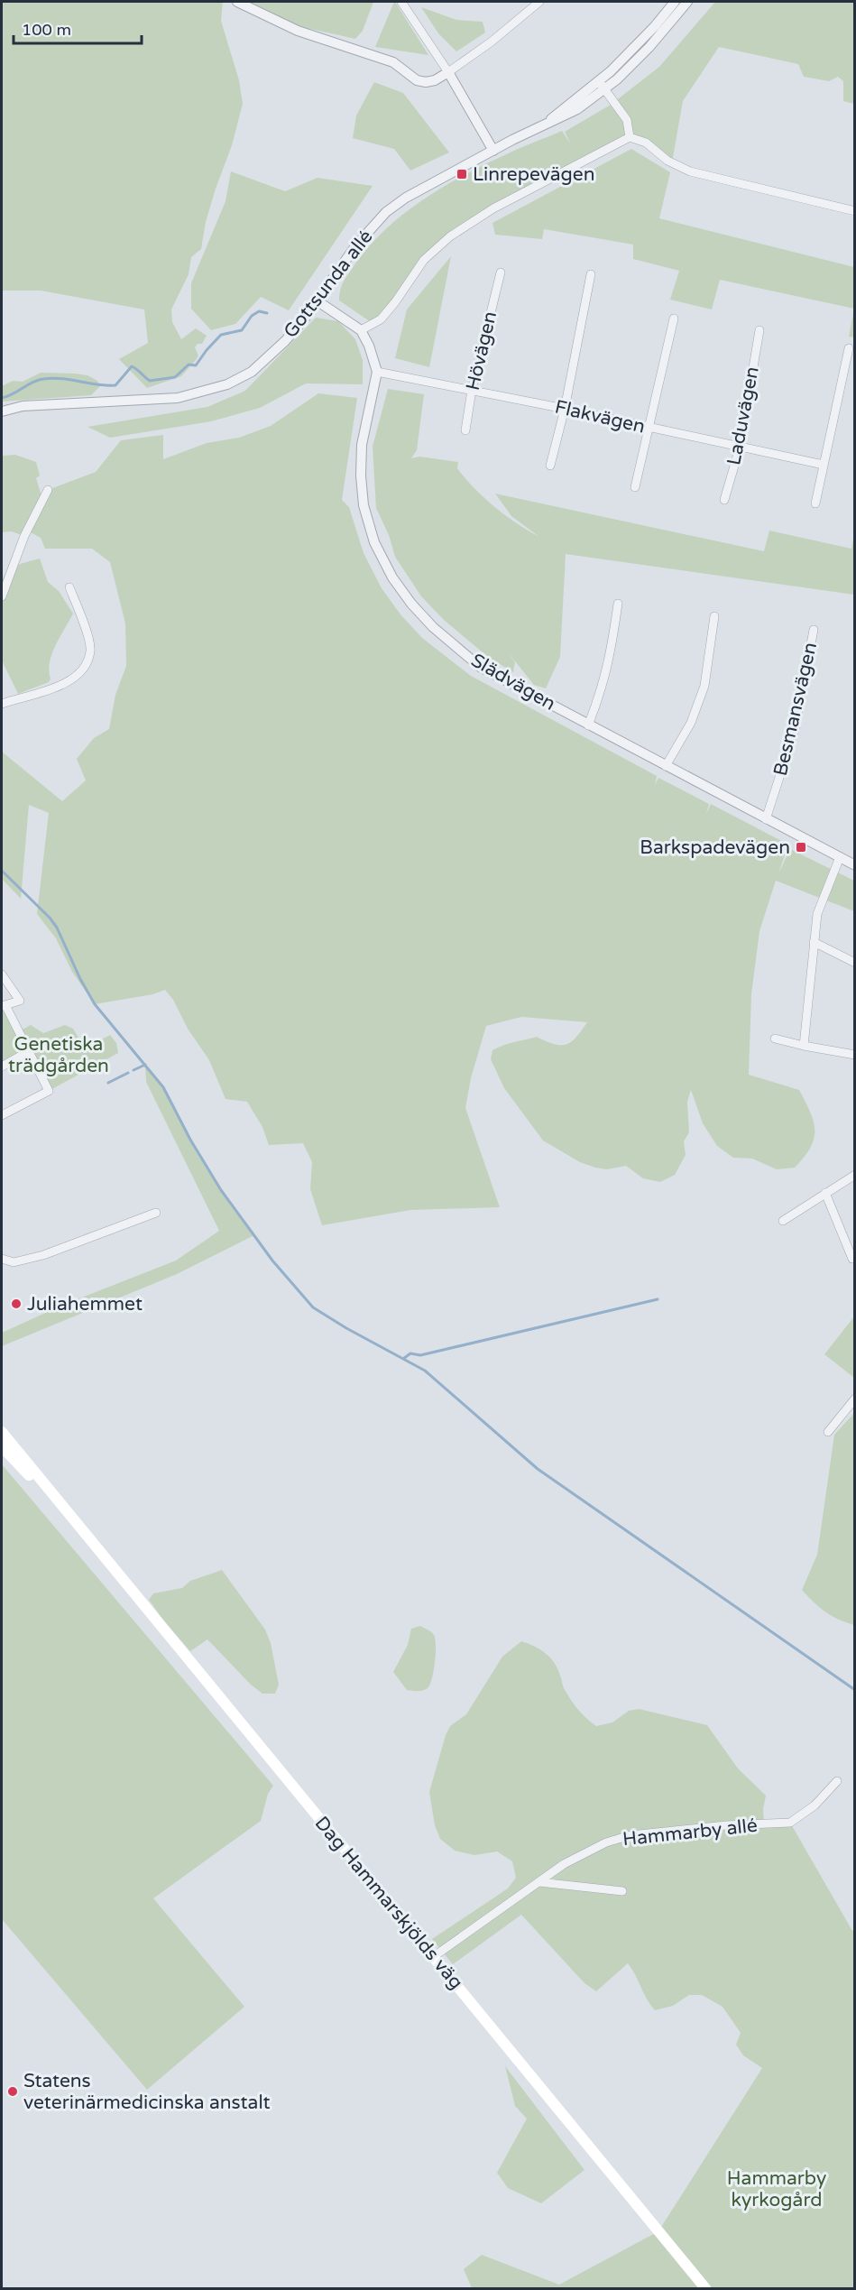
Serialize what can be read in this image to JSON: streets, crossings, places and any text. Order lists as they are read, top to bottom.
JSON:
{
  "streets": {
    "main road": ["Dag Hammarskjölds väg"],
    "street": [
      "Gottsunda allé",
      "Hövägen",
      "Laduvägen",
      "Flakvägen",
      "Slädvägen",
      "Besmansvägen",
      "Hammarby allé"
    ]
  },
  "crossings": [
    ["Hövägen", "Flakvägen"],
    ["Laduvägen", "Flakvägen"],
    ["Flakvägen", "Slädvägen"],
    ["Slädvägen", "Besmansvägen"],
    ["Hammarby allé", "Dag Hammarskjölds väg"]
  ],
  "parks": ["Genetiska trädgården", "Hammarby kyrkogård"],
  "places": {
    "transit": ["Linrepevägen", "Barkspadevägen"],
    "other": ["Juliahemmet", "Statens veterinärmedicinska anstalt"]
  },
  "scale_bar": "100 m"
}
